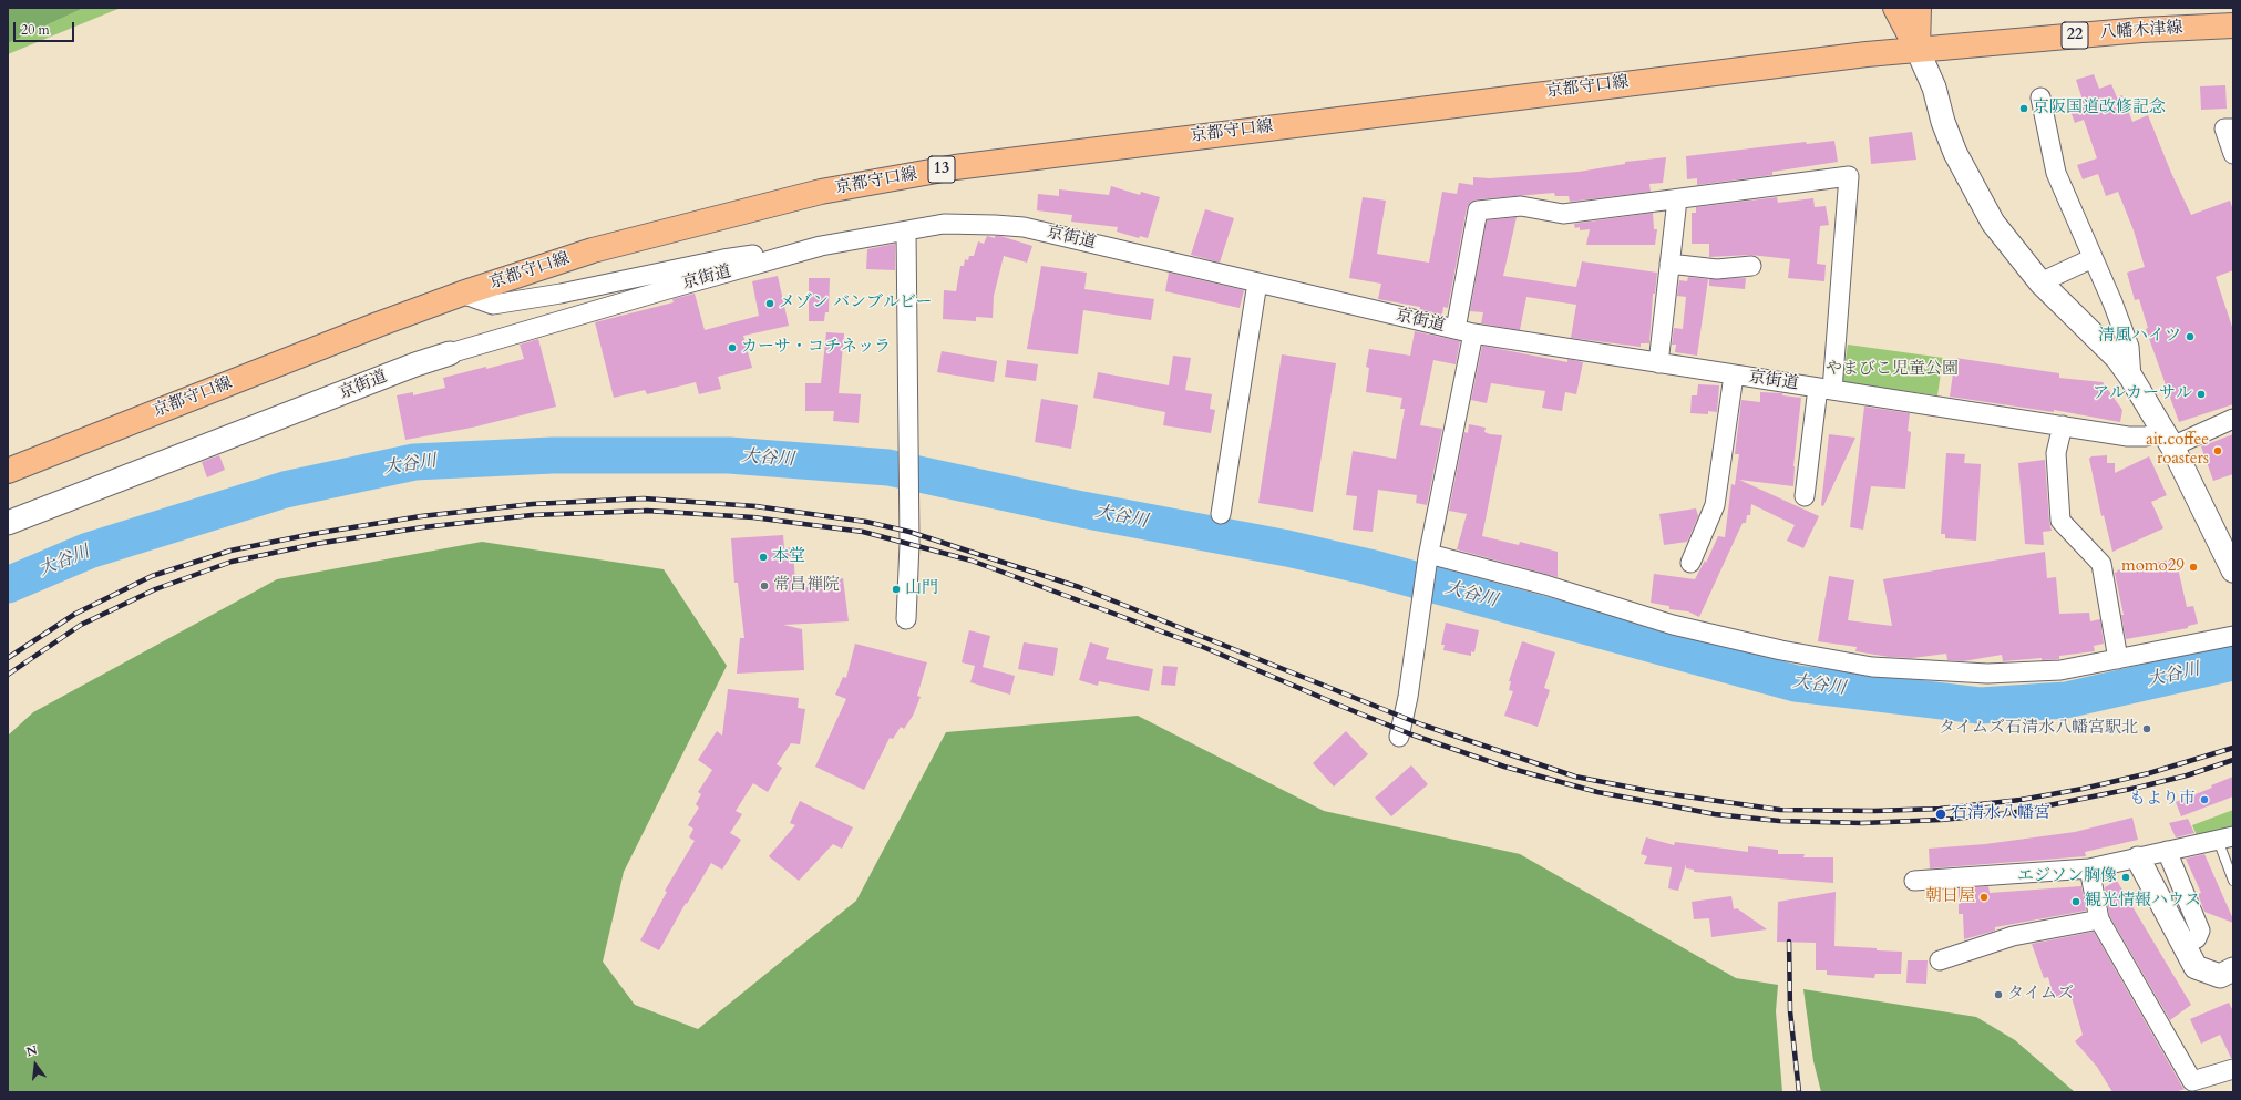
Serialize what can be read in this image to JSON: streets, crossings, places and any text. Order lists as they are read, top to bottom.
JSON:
{
  "streets": {
    "main road": [
      "八幡木津線",
      "22",
      "京都守口線",
      "13"
    ],
    "street": ["京街道"]
  },
  "crossings": [
    ["八幡木津線", "京都守口線"]
  ],
  "water": ["大谷川"],
  "parks": ["やまびこ児童公園"],
  "places": [
    "京阪国道改修記念",
    "メゾン バンブルビー",
    "清風ハイツ",
    "カーサ・コチネッラ",
    "アルカーサル",
    "ait.coffee roasters",
    "本堂",
    "momo29",
    "常昌禅院",
    "山門",
    "タイムズ石清水八幡宮駅北",
    "もより市",
    "石清水八幡宮",
    "エジソン胸像",
    "朝日屋",
    "観光情報ハウス",
    "タイムズ"
  ],
  "scale_bar": "20 m",
  "north": "top"
}
